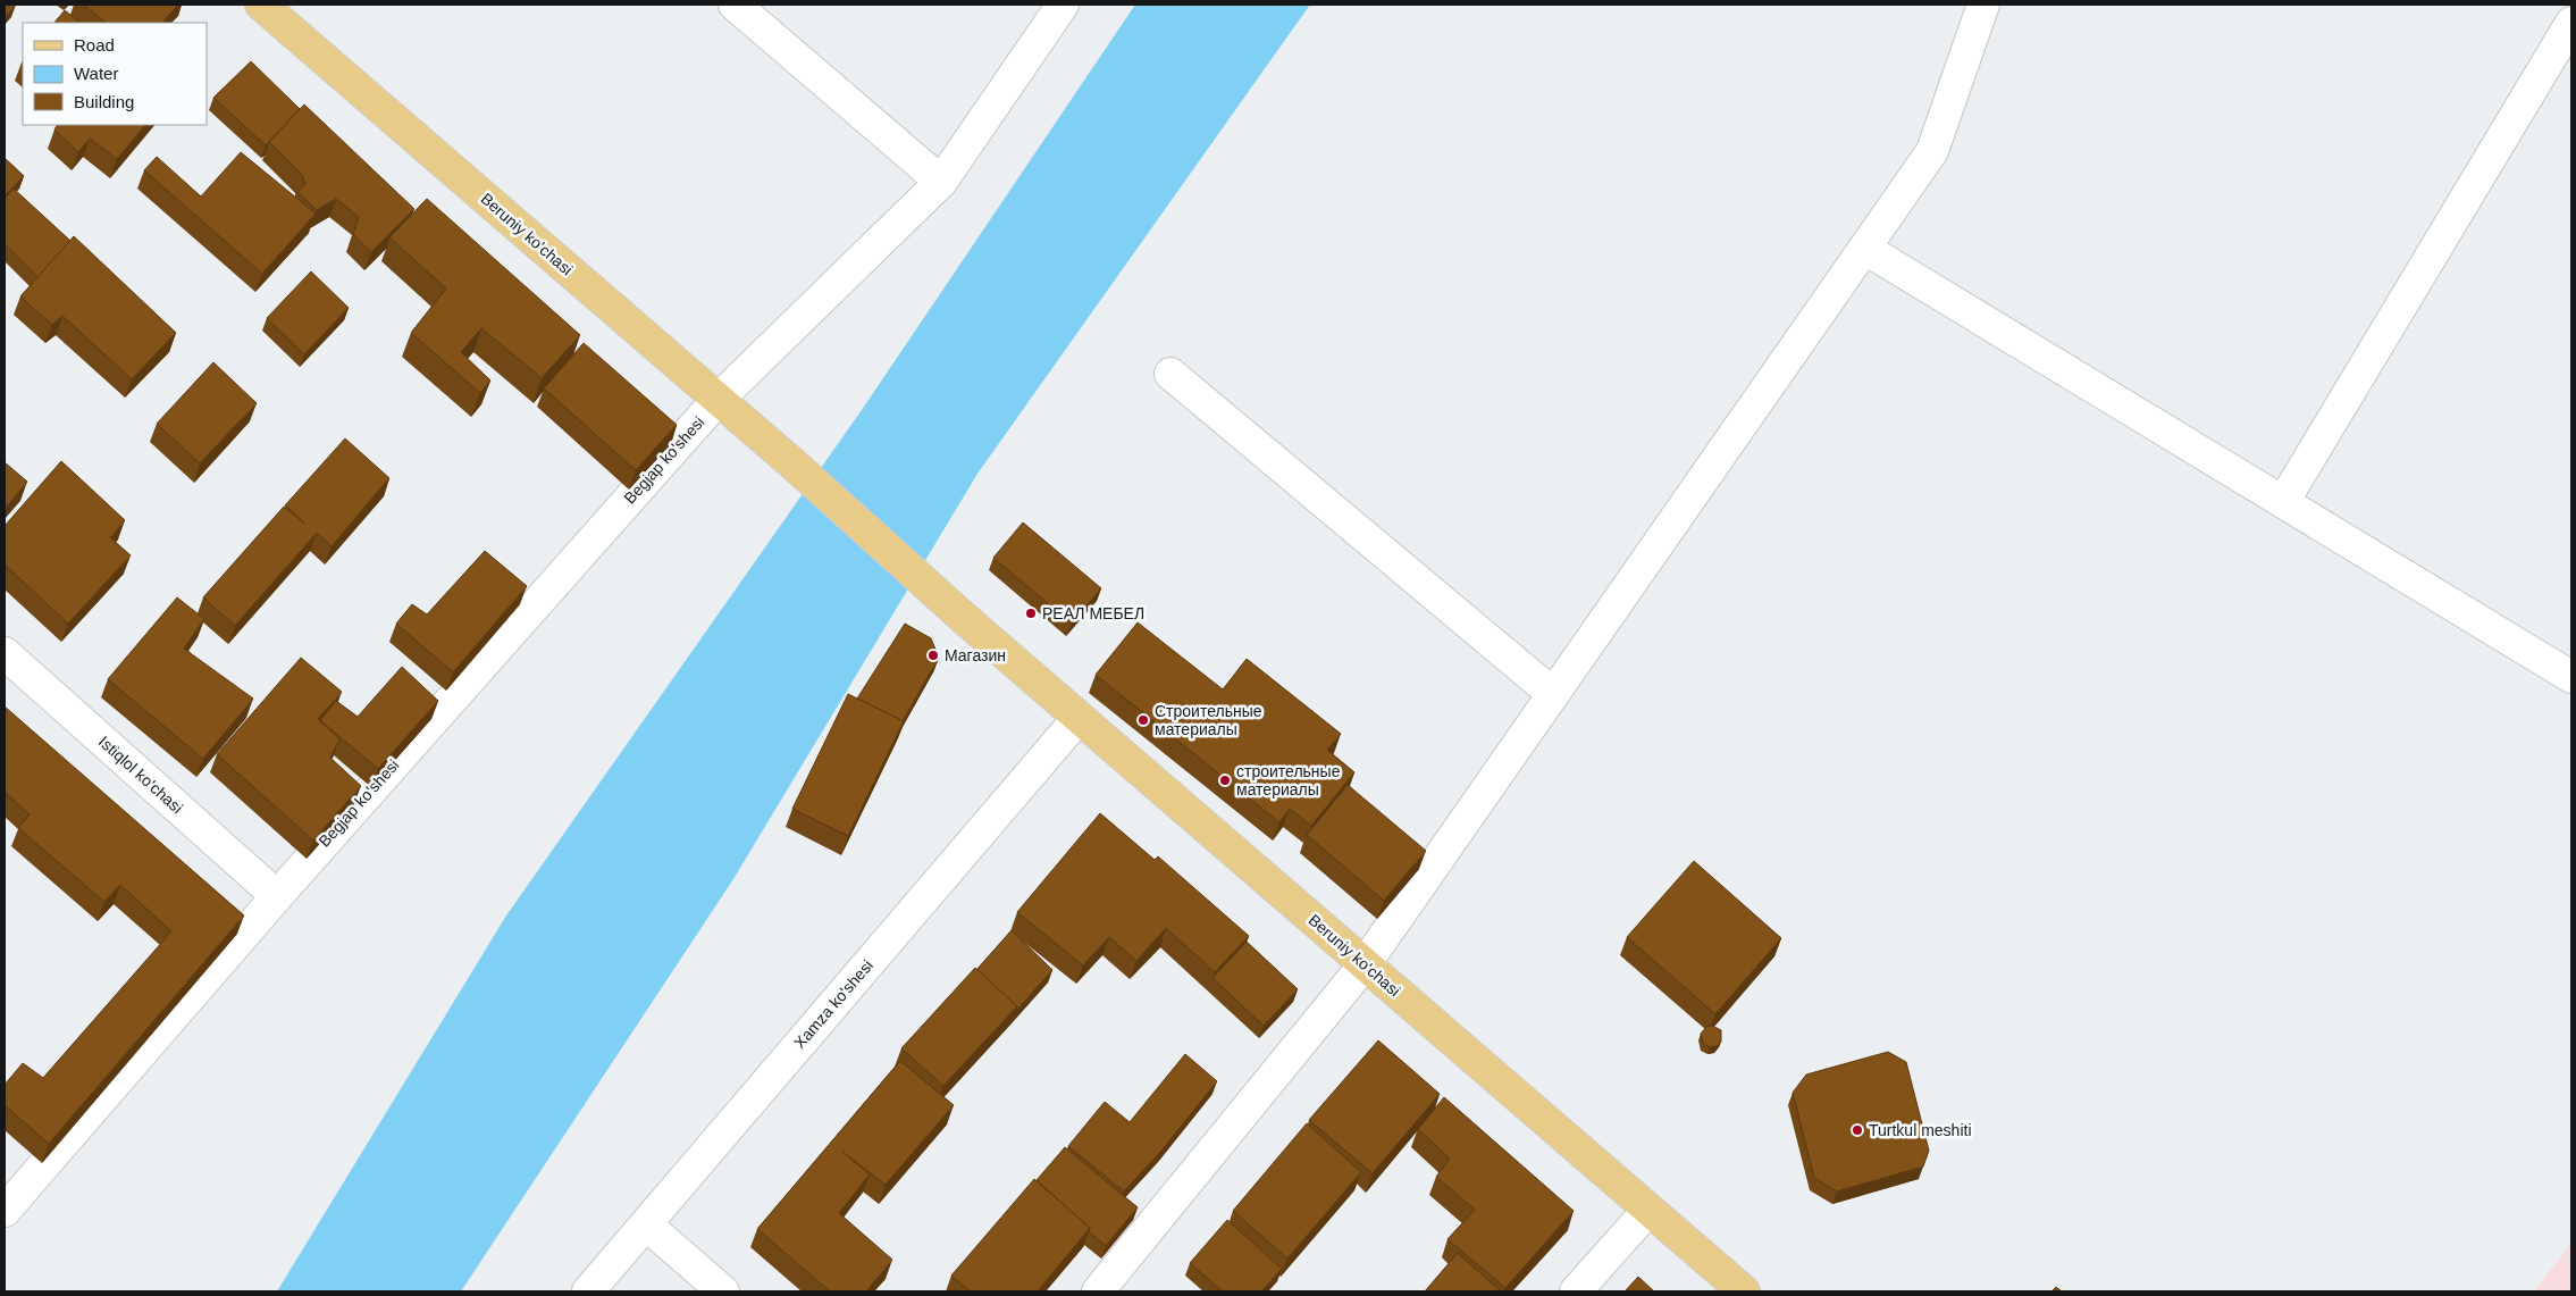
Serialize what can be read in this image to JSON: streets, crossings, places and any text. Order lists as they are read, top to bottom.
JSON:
{
  "streets": {
    "main road": ["Beruniy ko'chasi"],
    "street": ["Begjap ko'shesi", "Istiqlol ko'chasi", "Xamza ko'shesi"]
  },
  "crossings": [
    ["Beruniy ko'chasi", "Begjap ko'shesi"],
    ["Beruniy ko'chasi", "Xamza ko'shesi"],
    ["Begjap ko'shesi", "Istiqlol ko'chasi"]
  ],
  "places": [
    "РЕАЛ МЕБЕЛ",
    "Магазин",
    "Строительные материалы",
    "строительные материалы",
    "Turtkul meshiti"
  ],
  "legend": ["Road", "Water", "Building"]
}
